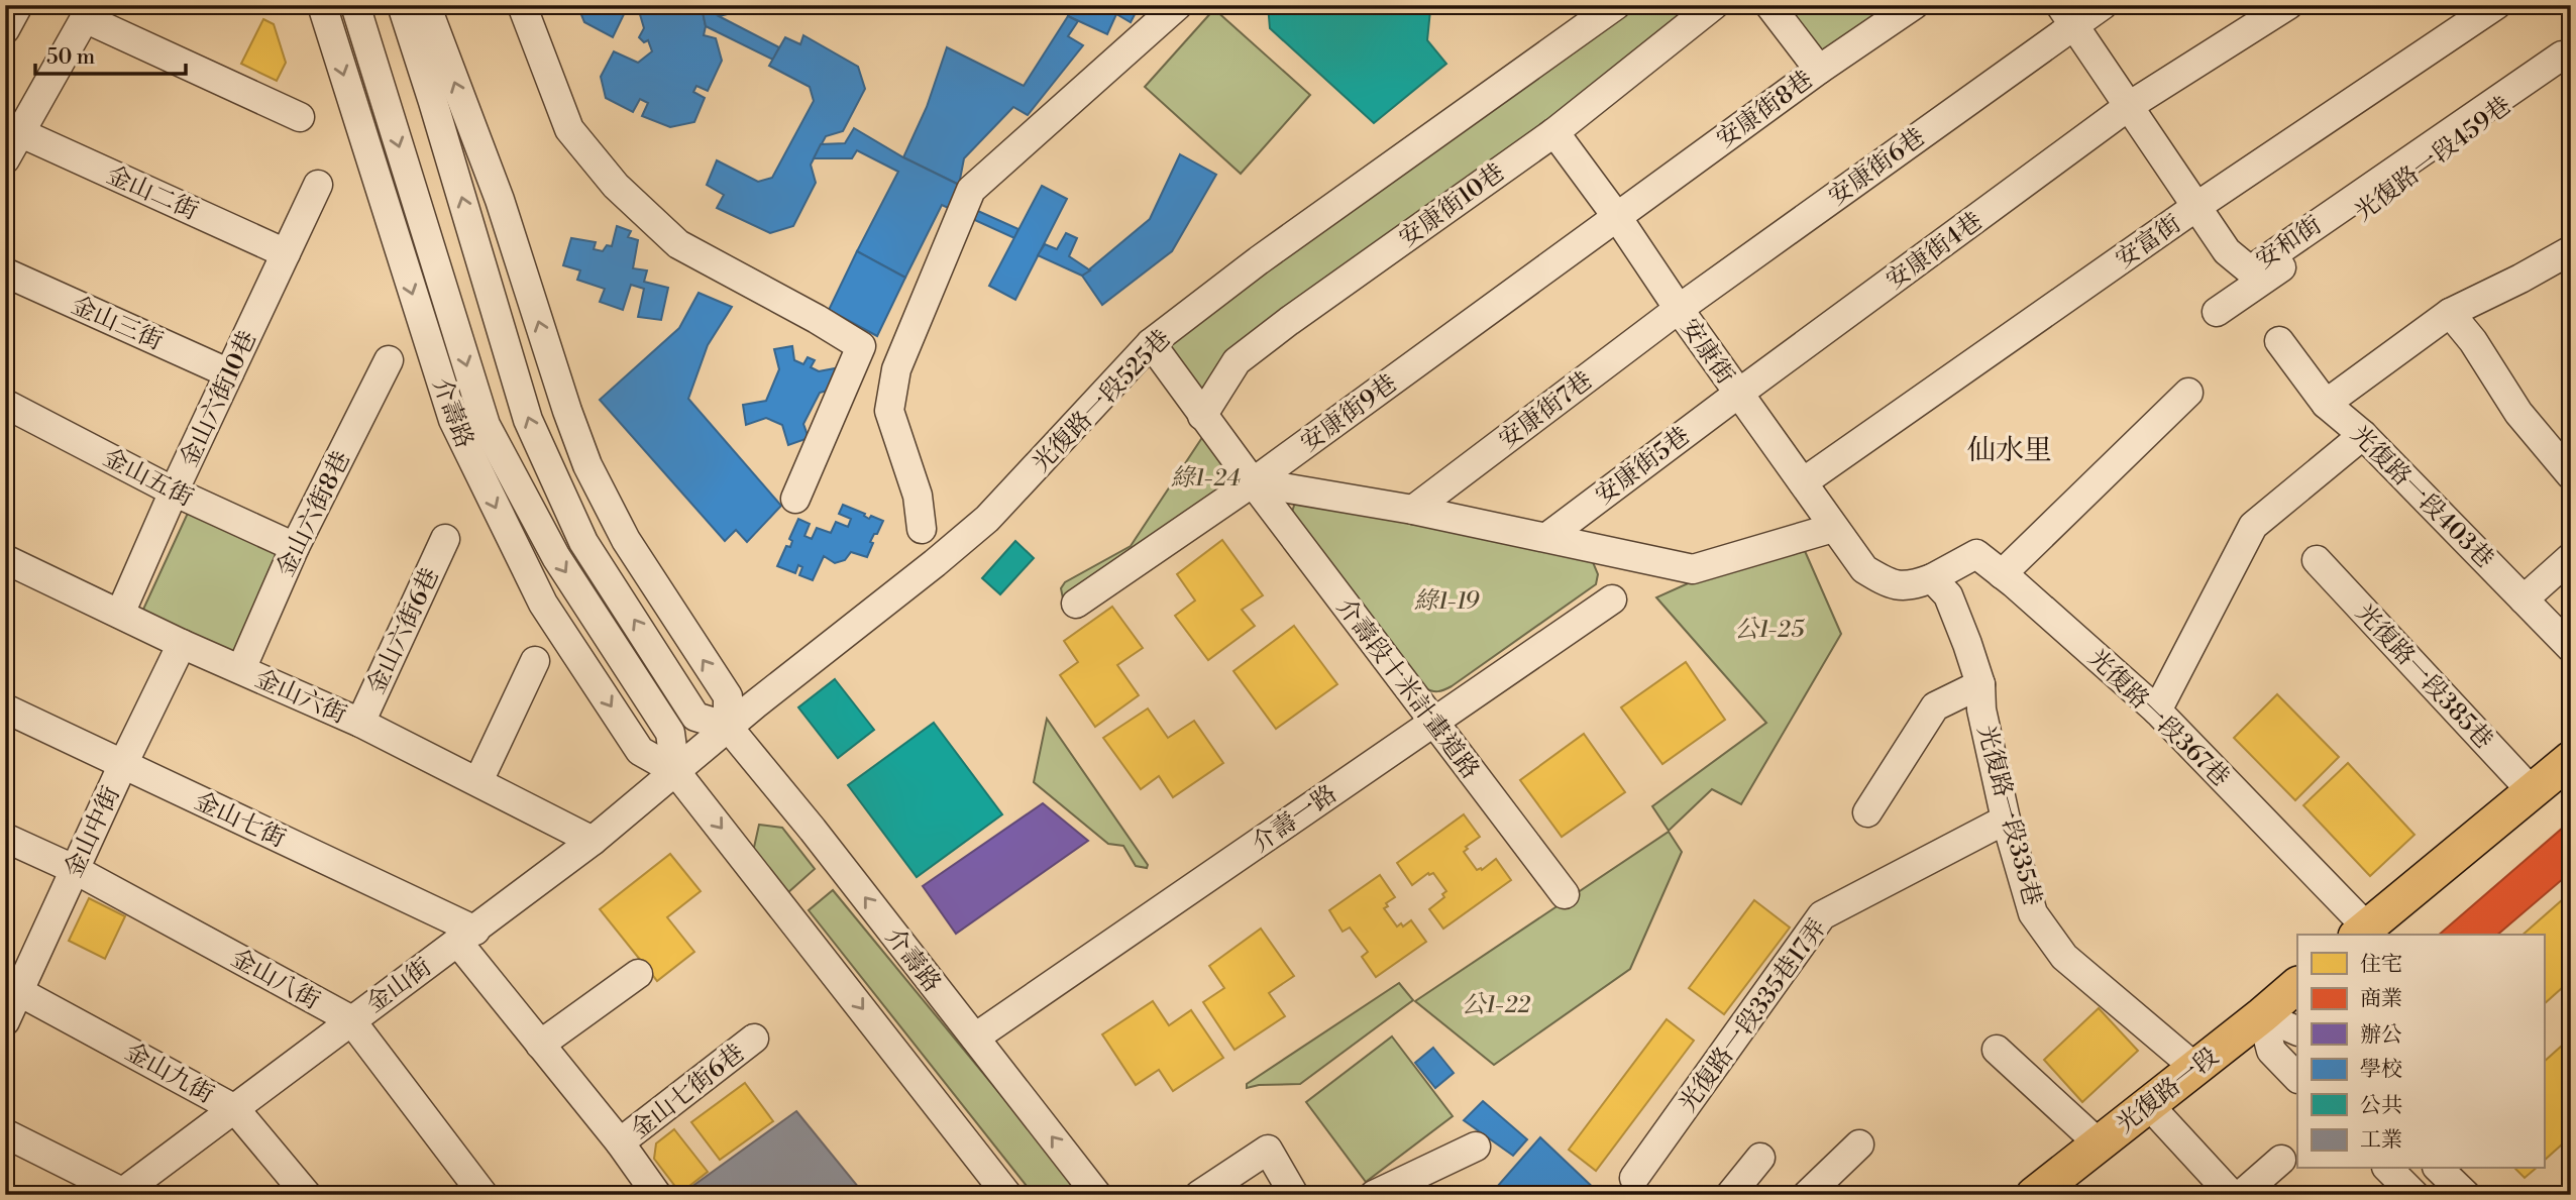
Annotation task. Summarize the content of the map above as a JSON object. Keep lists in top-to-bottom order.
{
  "streets": {
    "main road": ["光復路一段"],
    "street": [
      "安康街8巷",
      "光復路一段459巷",
      "安康街6巷",
      "金山二街",
      "安康街10巷",
      "安富街",
      "安和街",
      "安康街4巷",
      "金山三街",
      "安康街",
      "金山六街10巷",
      "光復路一段525巷",
      "安康街7巷",
      "介壽路",
      "安康街9巷",
      "安康街5巷",
      "金山五街",
      "光復路一段403巷",
      "金山六街8巷",
      "金山六街6巷",
      "光復路一段385巷",
      "介壽段十米計畫道路",
      "金山六街",
      "光復路一段367巷",
      "光復路一段335巷",
      "介壽一路",
      "金山七街",
      "金山中街",
      "金山八街",
      "金山街",
      "光復路一段335巷17弄",
      "金山九街",
      "金山七街6巷"
    ]
  },
  "crossings": [
    ["安康街8巷", "安康街"],
    ["安康街8巷", "安康街9巷"],
    ["光復路一段459巷", "安和街"],
    ["安康街6巷", "安和街"],
    ["安康街6巷", "安康街"],
    ["安康街6巷", "安康街7巷"],
    ["金山二街", "金山六街10巷"],
    ["安康街10巷", "安康街"],
    ["安康街10巷", "介壽段十米計畫道路"],
    ["安富街", "安和街"],
    ["安富街", "安康街"],
    ["安和街", "安康街4巷"],
    ["安康街4巷", "安康街"],
    ["安康街4巷", "安康街5巷"],
    ["金山三街", "金山六街10巷"],
    ["安康街", "安康街7巷"],
    ["安康街", "安康街9巷"],
    ["安康街", "安康街5巷"],
    ["安康街", "光復路一段367巷"],
    ["安康街", "光復路一段335巷"],
    ["金山六街10巷", "金山五街"],
    ["金山六街10巷", "金山六街"],
    ["光復路一段525巷", "介壽路"],
    ["光復路一段525巷", "金山街"],
    ["介壽路", "介壽一路"],
    ["介壽路", "金山街"],
    ["安康街9巷", "介壽段十米計畫道路"],
    ["金山五街", "金山六街8巷"],
    ["金山六街8巷", "金山六街"],
    ["金山六街6巷", "金山六街"],
    ["介壽段十米計畫道路", "介壽一路"],
    ["金山六街", "金山中街"],
    ["金山六街", "金山街"],
    ["光復路一段367巷", "光復路一段335巷"],
    ["光復路一段335巷", "光復路一段335巷17弄"],
    ["光復路一段335巷", "光復路一段"],
    ["金山七街", "金山中街"],
    ["金山七街", "金山街"],
    ["金山七街", "金山七街6巷"],
    ["金山中街", "金山八街"],
    ["金山中街", "金山九街"],
    ["金山八街", "金山街"],
    ["金山街", "金山九街"]
  ],
  "districts": ["仙水里"],
  "parks": [
    "綠1-24",
    "綠1-19",
    "公1-25",
    "公1-22"
  ],
  "legend": [
    "住宅",
    "商業",
    "辦公",
    "學校",
    "公共",
    "工業"
  ],
  "scale_bar": "50 m"
}
